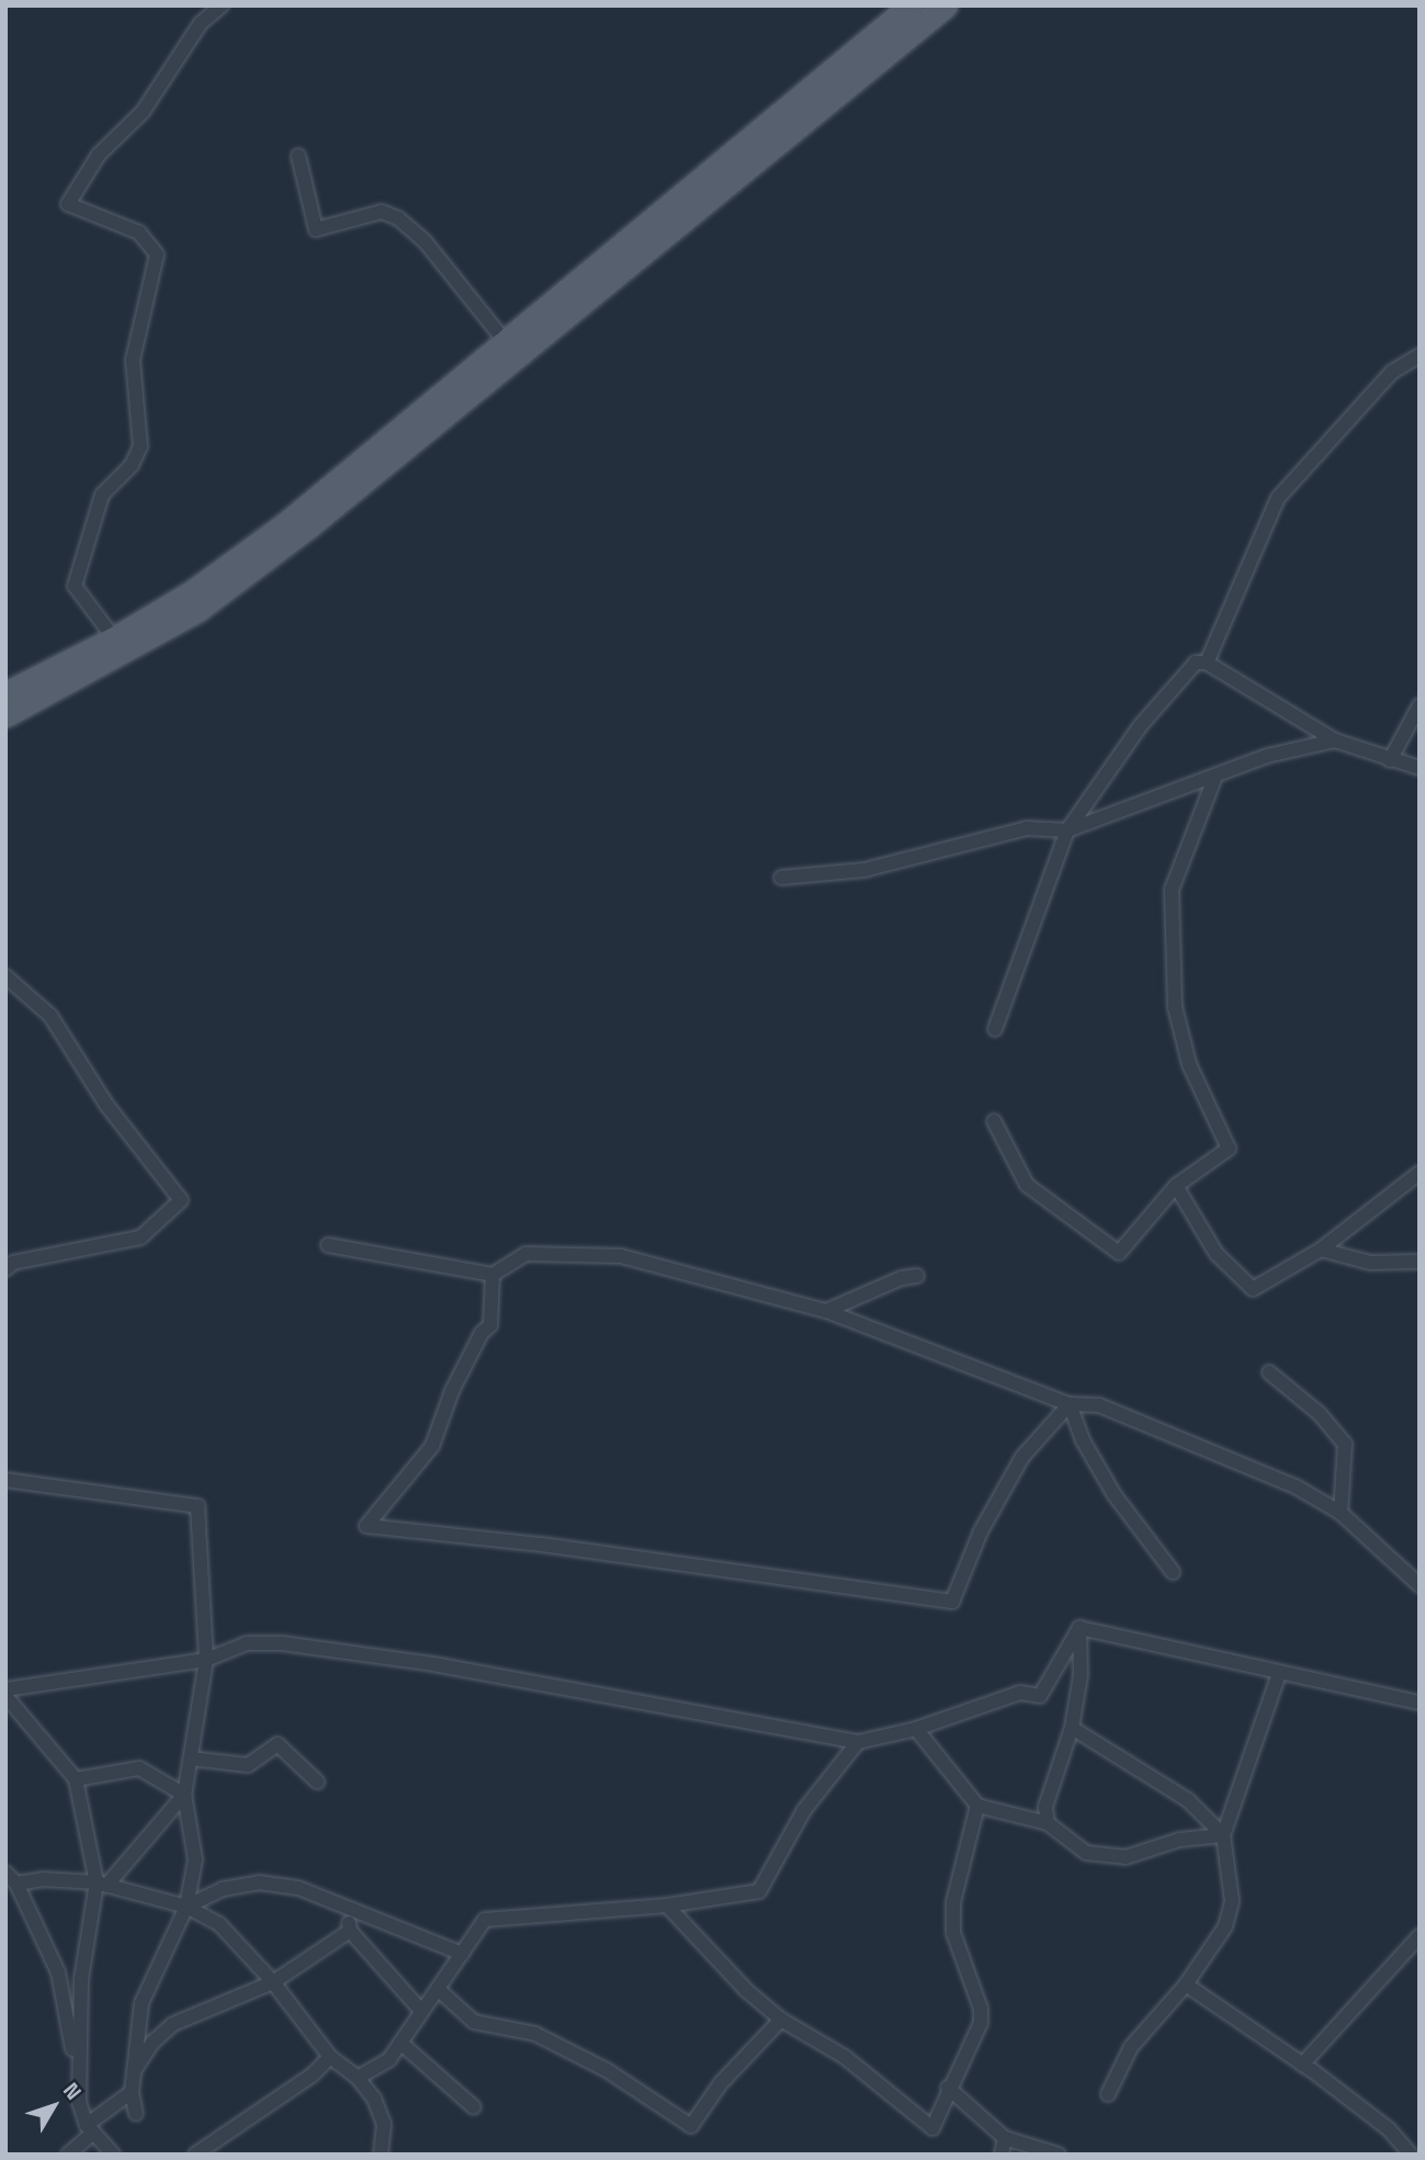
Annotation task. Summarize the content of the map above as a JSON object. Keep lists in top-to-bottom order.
{
  "north": "top right"
}
